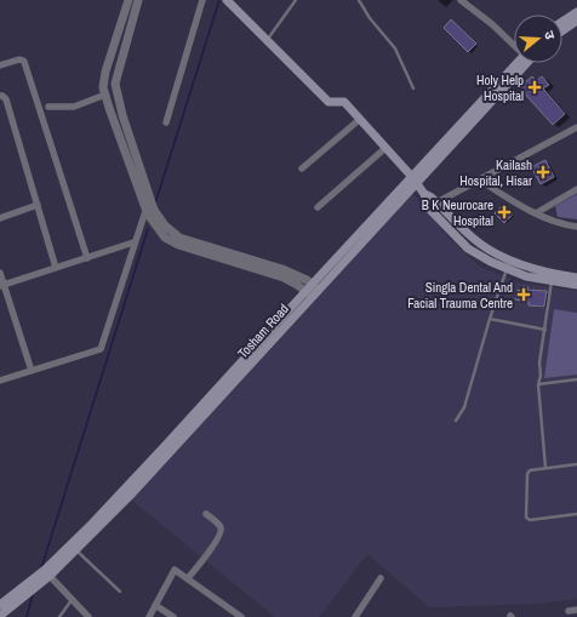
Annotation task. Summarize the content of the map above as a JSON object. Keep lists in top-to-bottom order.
{
  "streets": {
    "main road": ["Tosham Road"]
  },
  "places": {
    "health": [
      "Holy Help Hospital",
      "Kailash Hospital, Hisar",
      "B K Neurocare Hospital",
      "Singla Dental And Facial Trauma Centre"
    ]
  },
  "north": "right"
}
